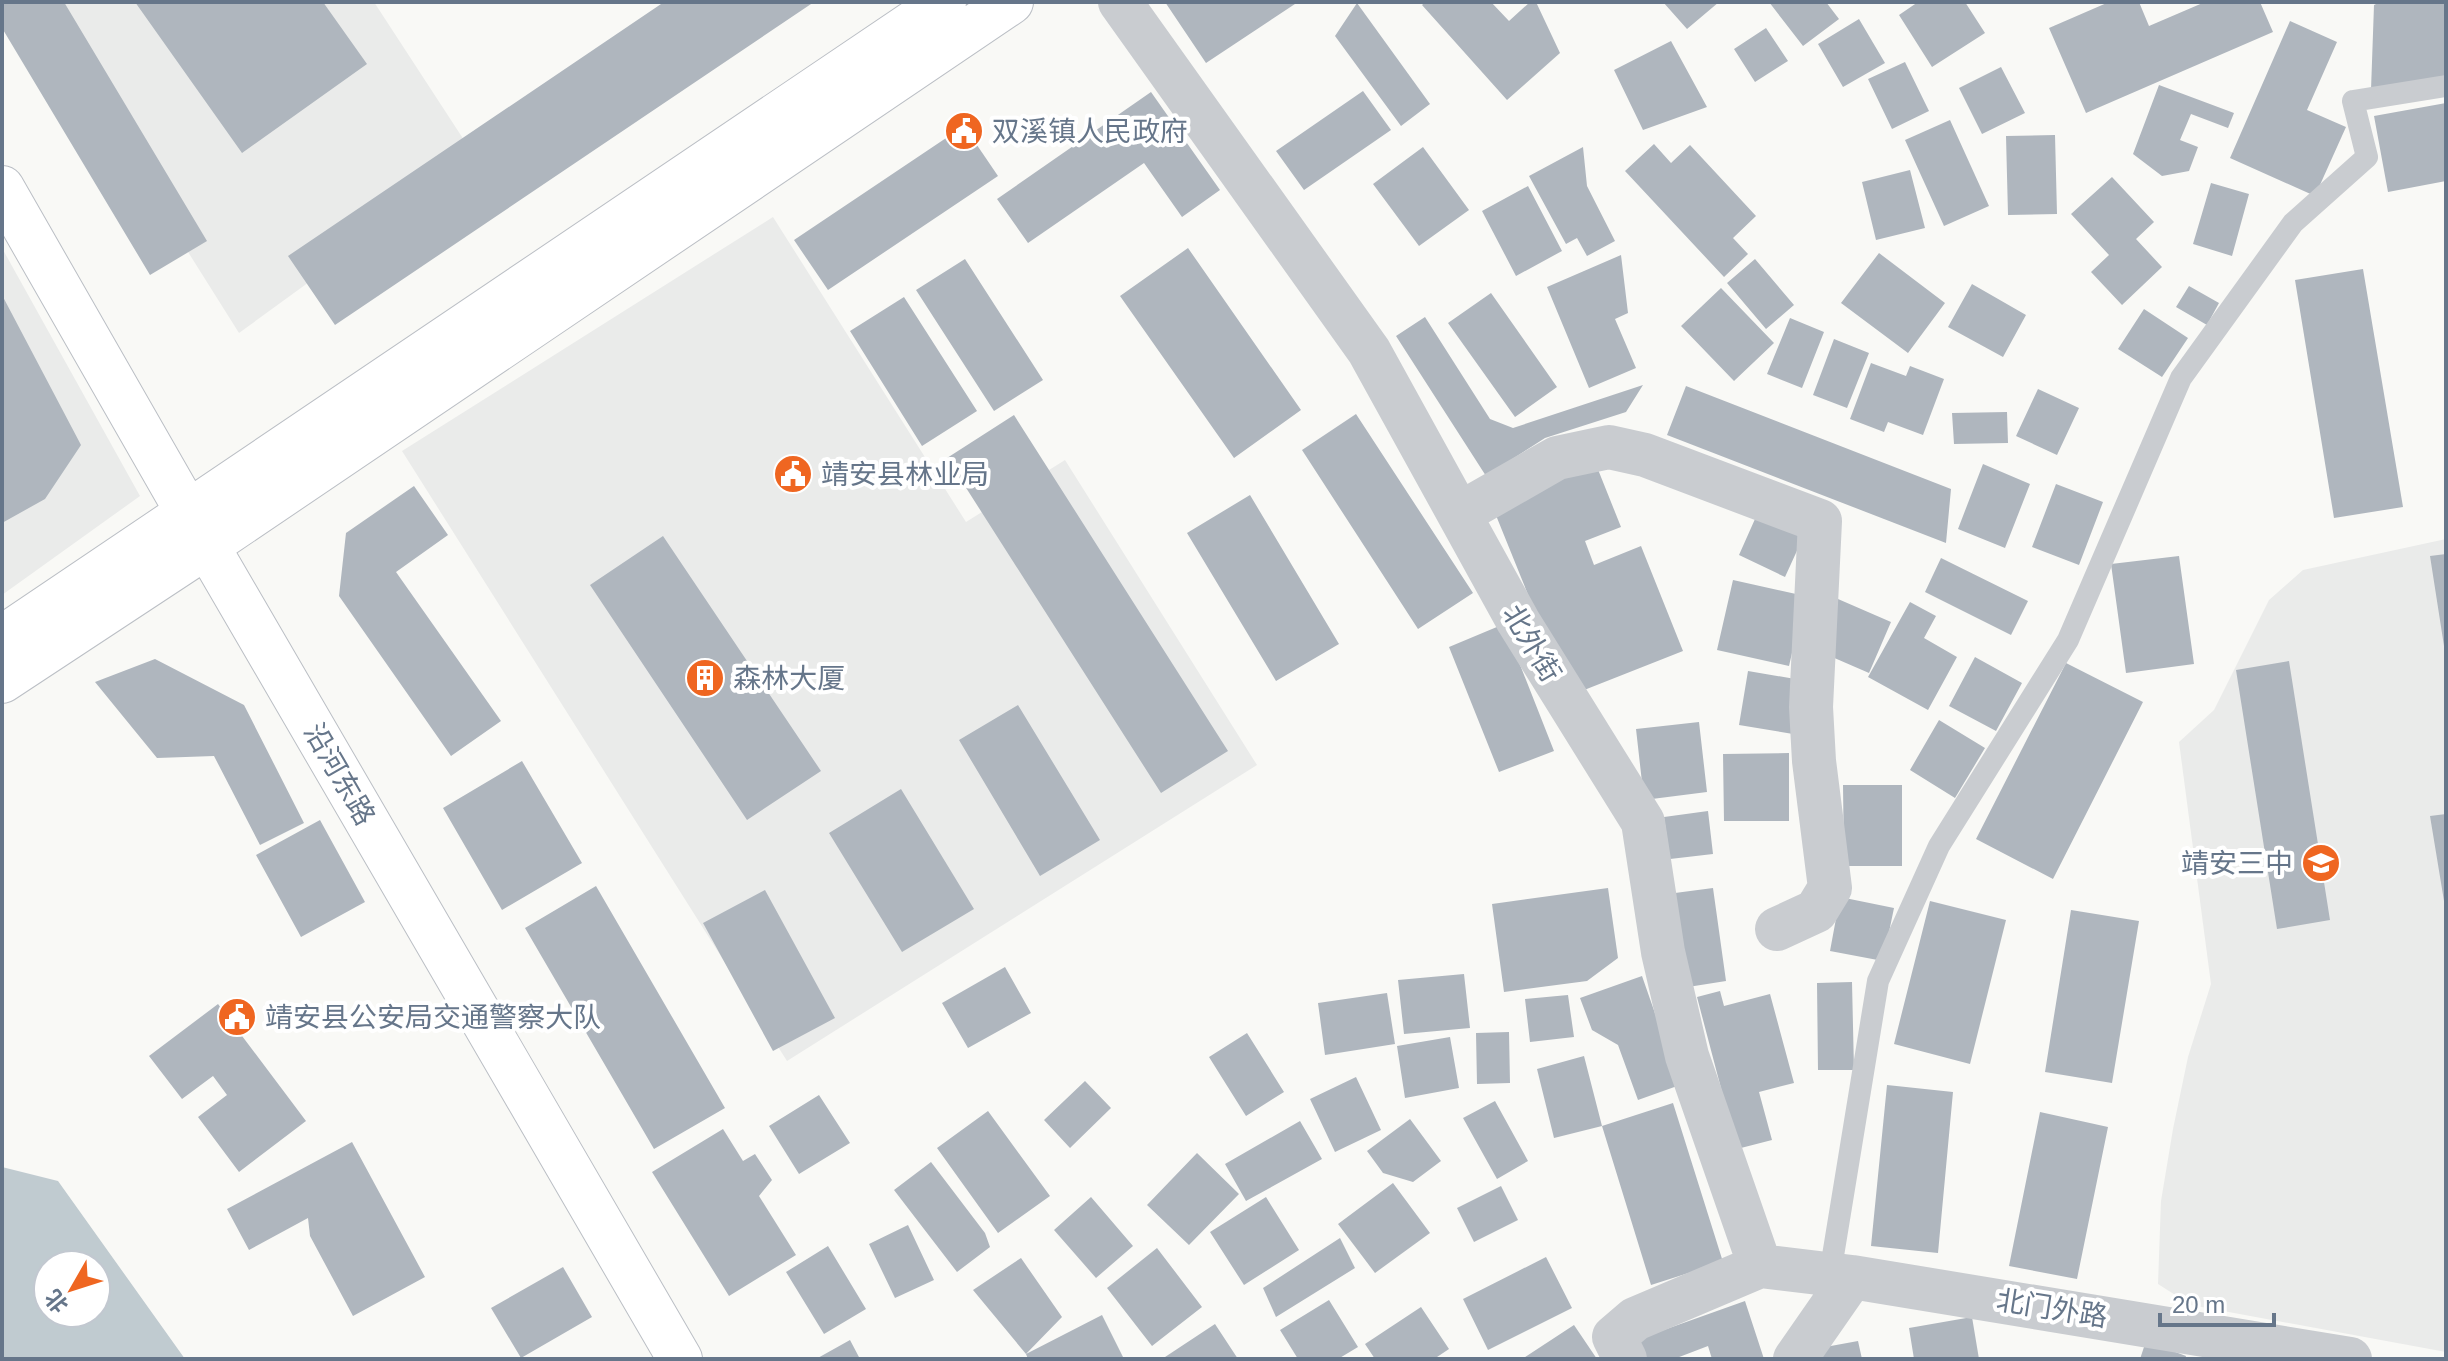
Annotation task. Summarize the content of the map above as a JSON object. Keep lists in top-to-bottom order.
{
  "streets": {
    "main road": ["沿河东路"],
    "street": ["北外街", "北门外路"]
  },
  "places": {
    "public building": ["双溪镇人民政府", "靖安县林业局", "靖安县公安局交通警察大队"],
    "building": ["森林大厦"],
    "school or university": ["靖安三中"]
  },
  "scale_bar": "20 m",
  "north": "bottom left"
}
